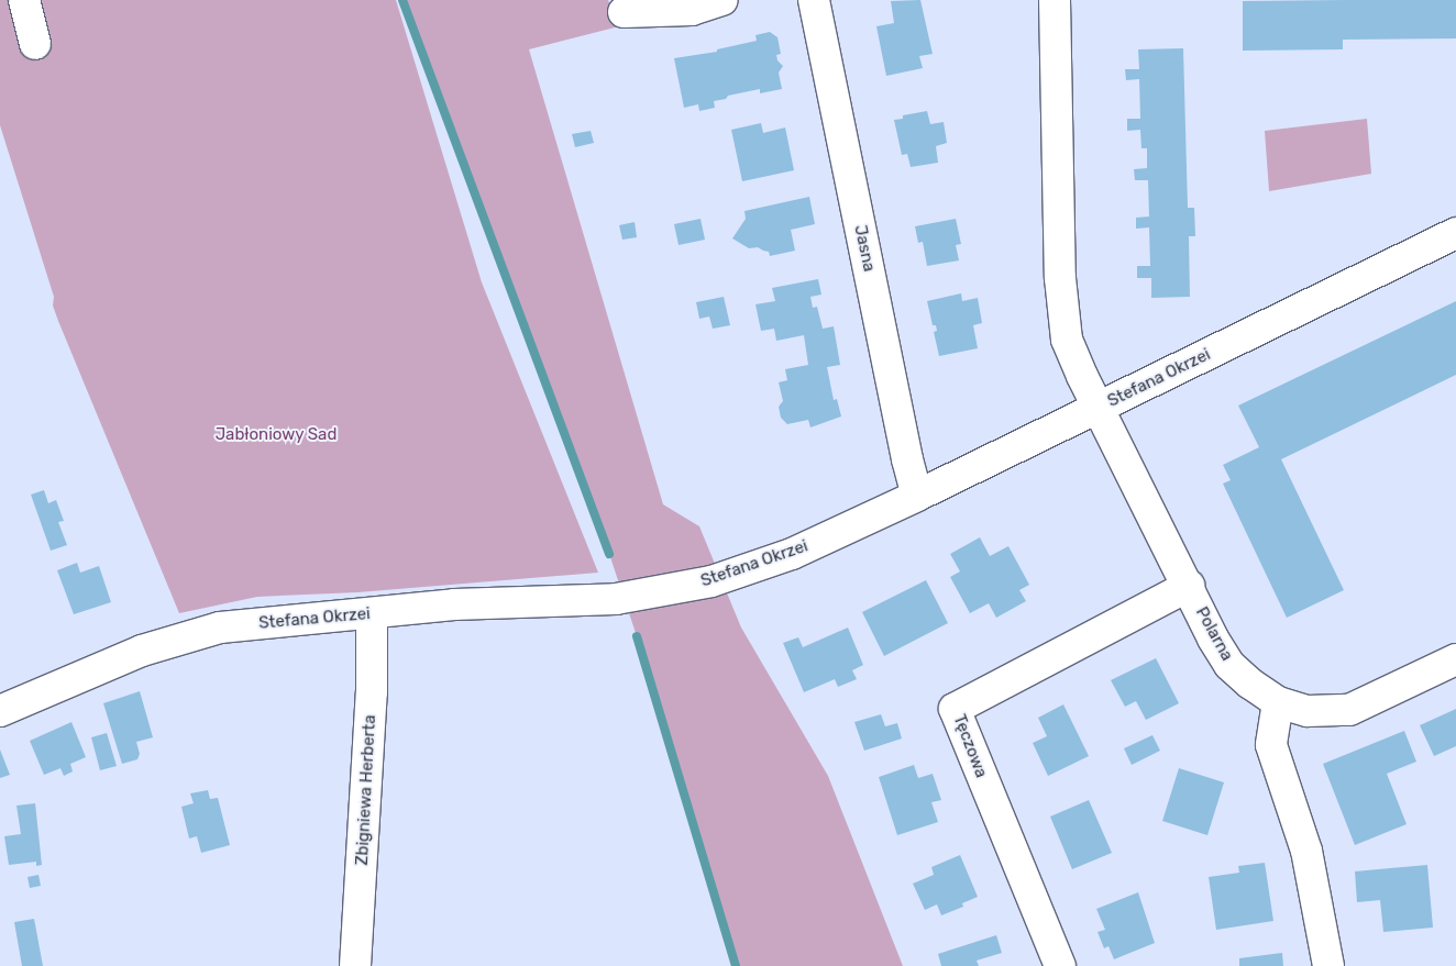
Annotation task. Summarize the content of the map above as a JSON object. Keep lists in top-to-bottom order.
{
  "streets": {
    "street": [
      "Jasna",
      "Stefana Okrzei",
      "Polarna",
      "Tęczowa",
      "Zbigniewa Herberta"
    ]
  },
  "crossings": [
    ["Jasna", "Stefana Okrzei"],
    ["Stefana Okrzei", "Polarna"],
    ["Stefana Okrzei", "Zbigniewa Herberta"],
    ["Polarna", "Tęczowa"]
  ],
  "parks": ["Jabłoniowy Sad"]
}
